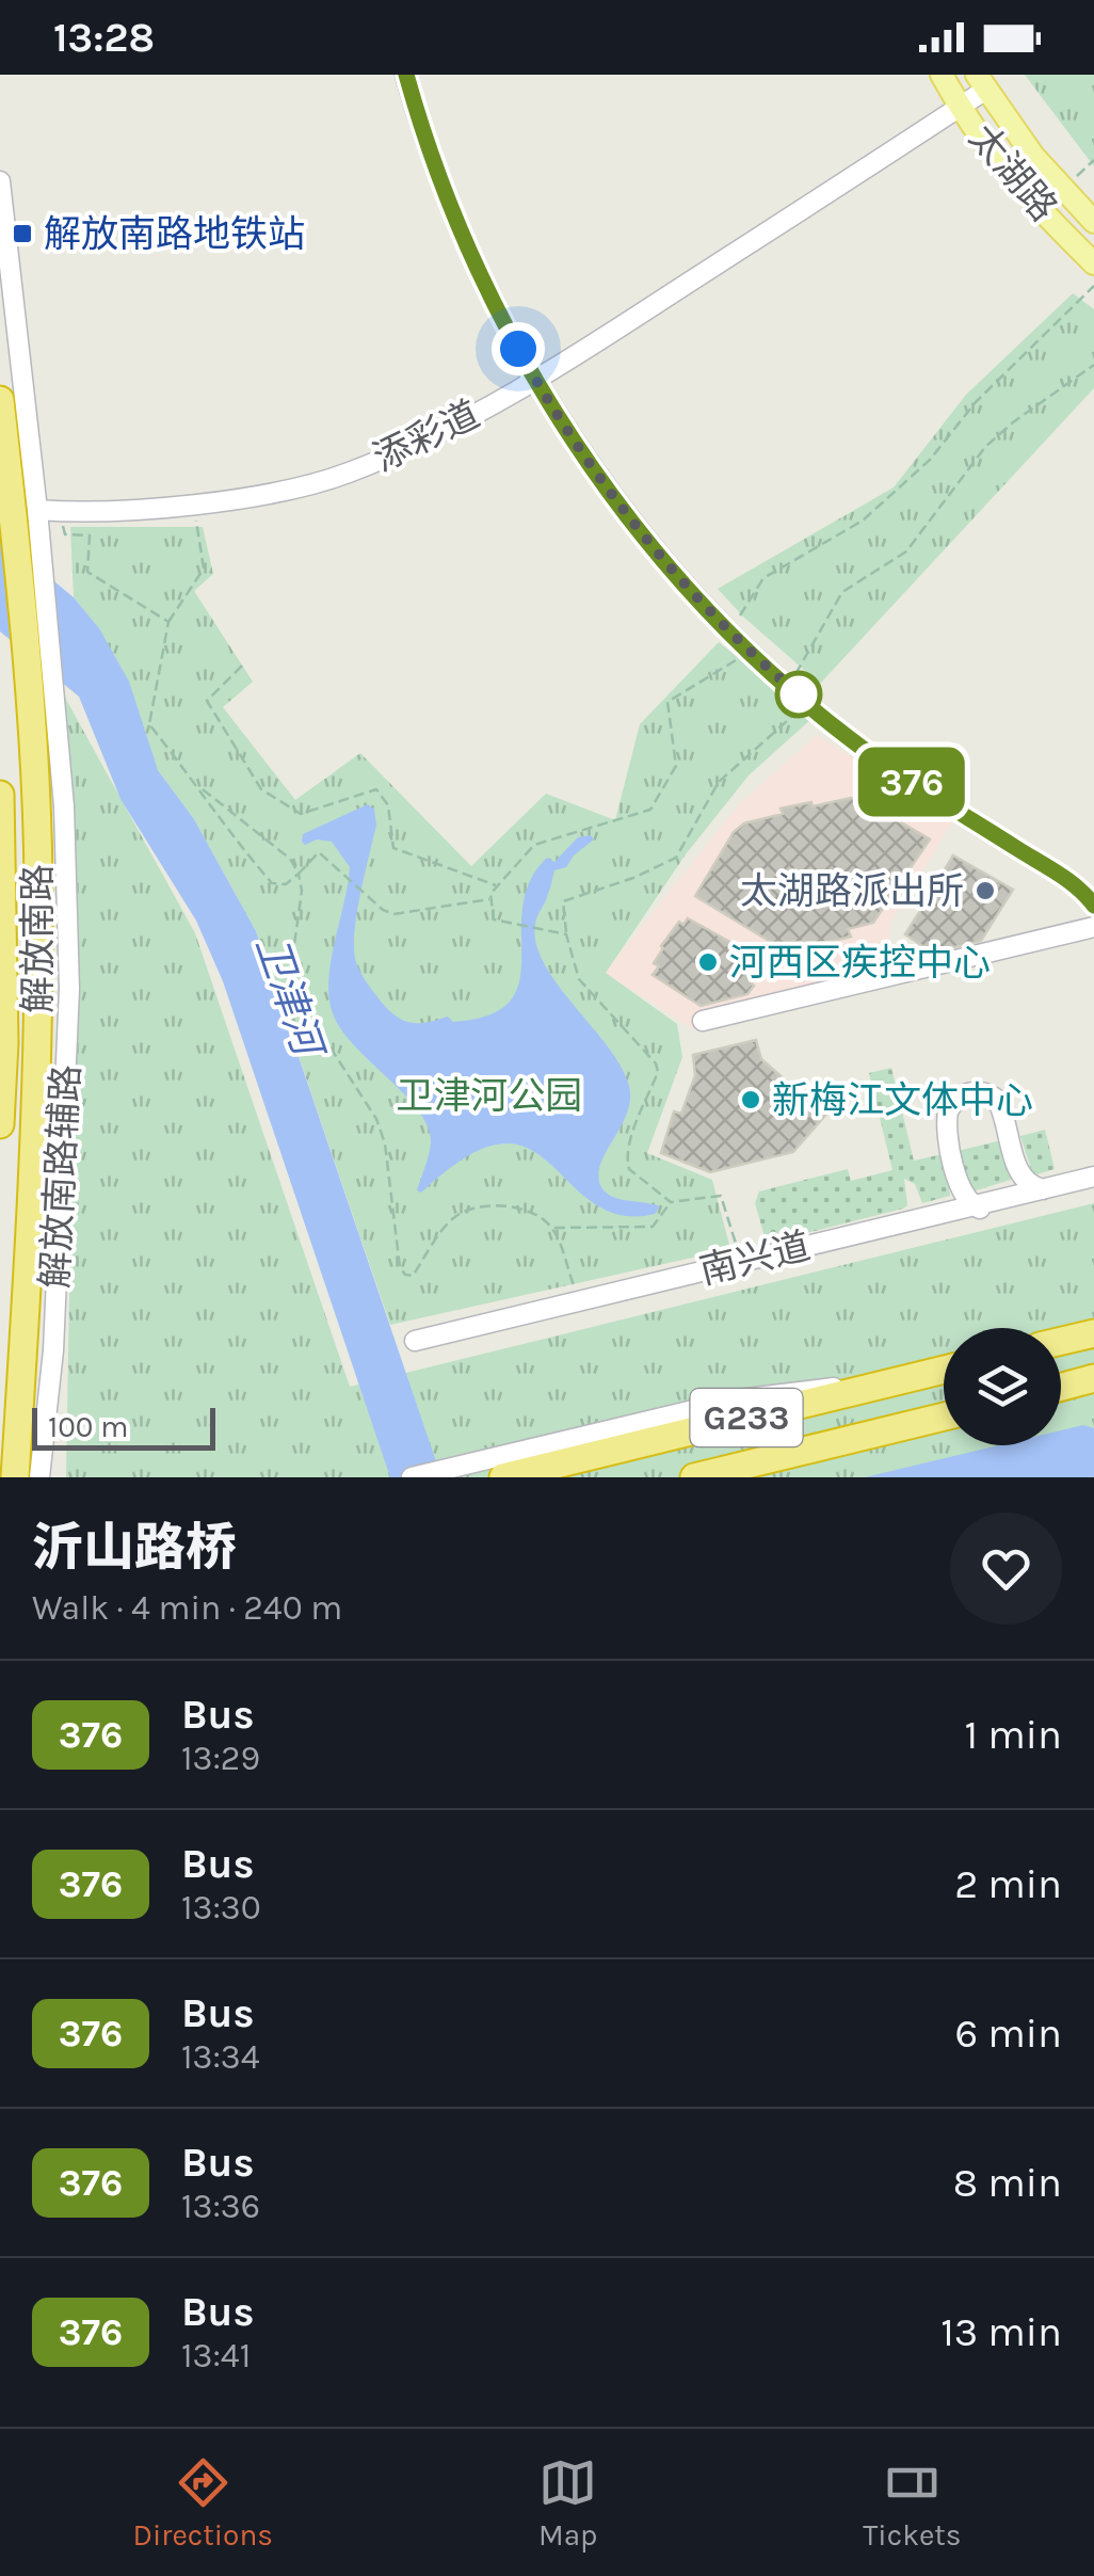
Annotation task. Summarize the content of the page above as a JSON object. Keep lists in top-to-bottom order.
{
  "streets": {
    "highway": ["解放南路", "G233"],
    "main road": ["太湖路"],
    "street": ["添彩道", "解放南路辅路", "南兴道"]
  },
  "crossings": [
    ["太湖路", "添彩道"],
    ["添彩道", "解放南路辅路"],
    ["解放南路", "解放南路辅路"]
  ],
  "water": ["卫津河"],
  "parks": ["卫津河公园"],
  "places": {
    "transit": ["解放南路地铁站"],
    "other": ["太湖路派出所", "河西区疾控中心", "新梅江文体中心"]
  },
  "lines": ["bus line 376"],
  "scale_bar": "100 m",
  "page": {
    "status": "13:28",
    "on_map": "376",
    "scale": "100 m",
    "heading": ["沂山路桥", "Walk · 4 min · 240 m"],
    "list": [
      {
        "mark": "376",
        "name": "Bus",
        "note": "13:29",
        "value": "1 min"
      },
      {
        "mark": "376",
        "name": "Bus",
        "note": "13:30",
        "value": "2 min"
      },
      {
        "mark": "376",
        "name": "Bus",
        "note": "13:34",
        "value": "6 min"
      },
      {
        "mark": "376",
        "name": "Bus",
        "note": "13:36",
        "value": "8 min"
      },
      {
        "mark": "376",
        "name": "Bus",
        "note": "13:41",
        "value": "13 min"
      }
    ],
    "tabs": ["Directions", "Map", "Tickets"]
  }
}
